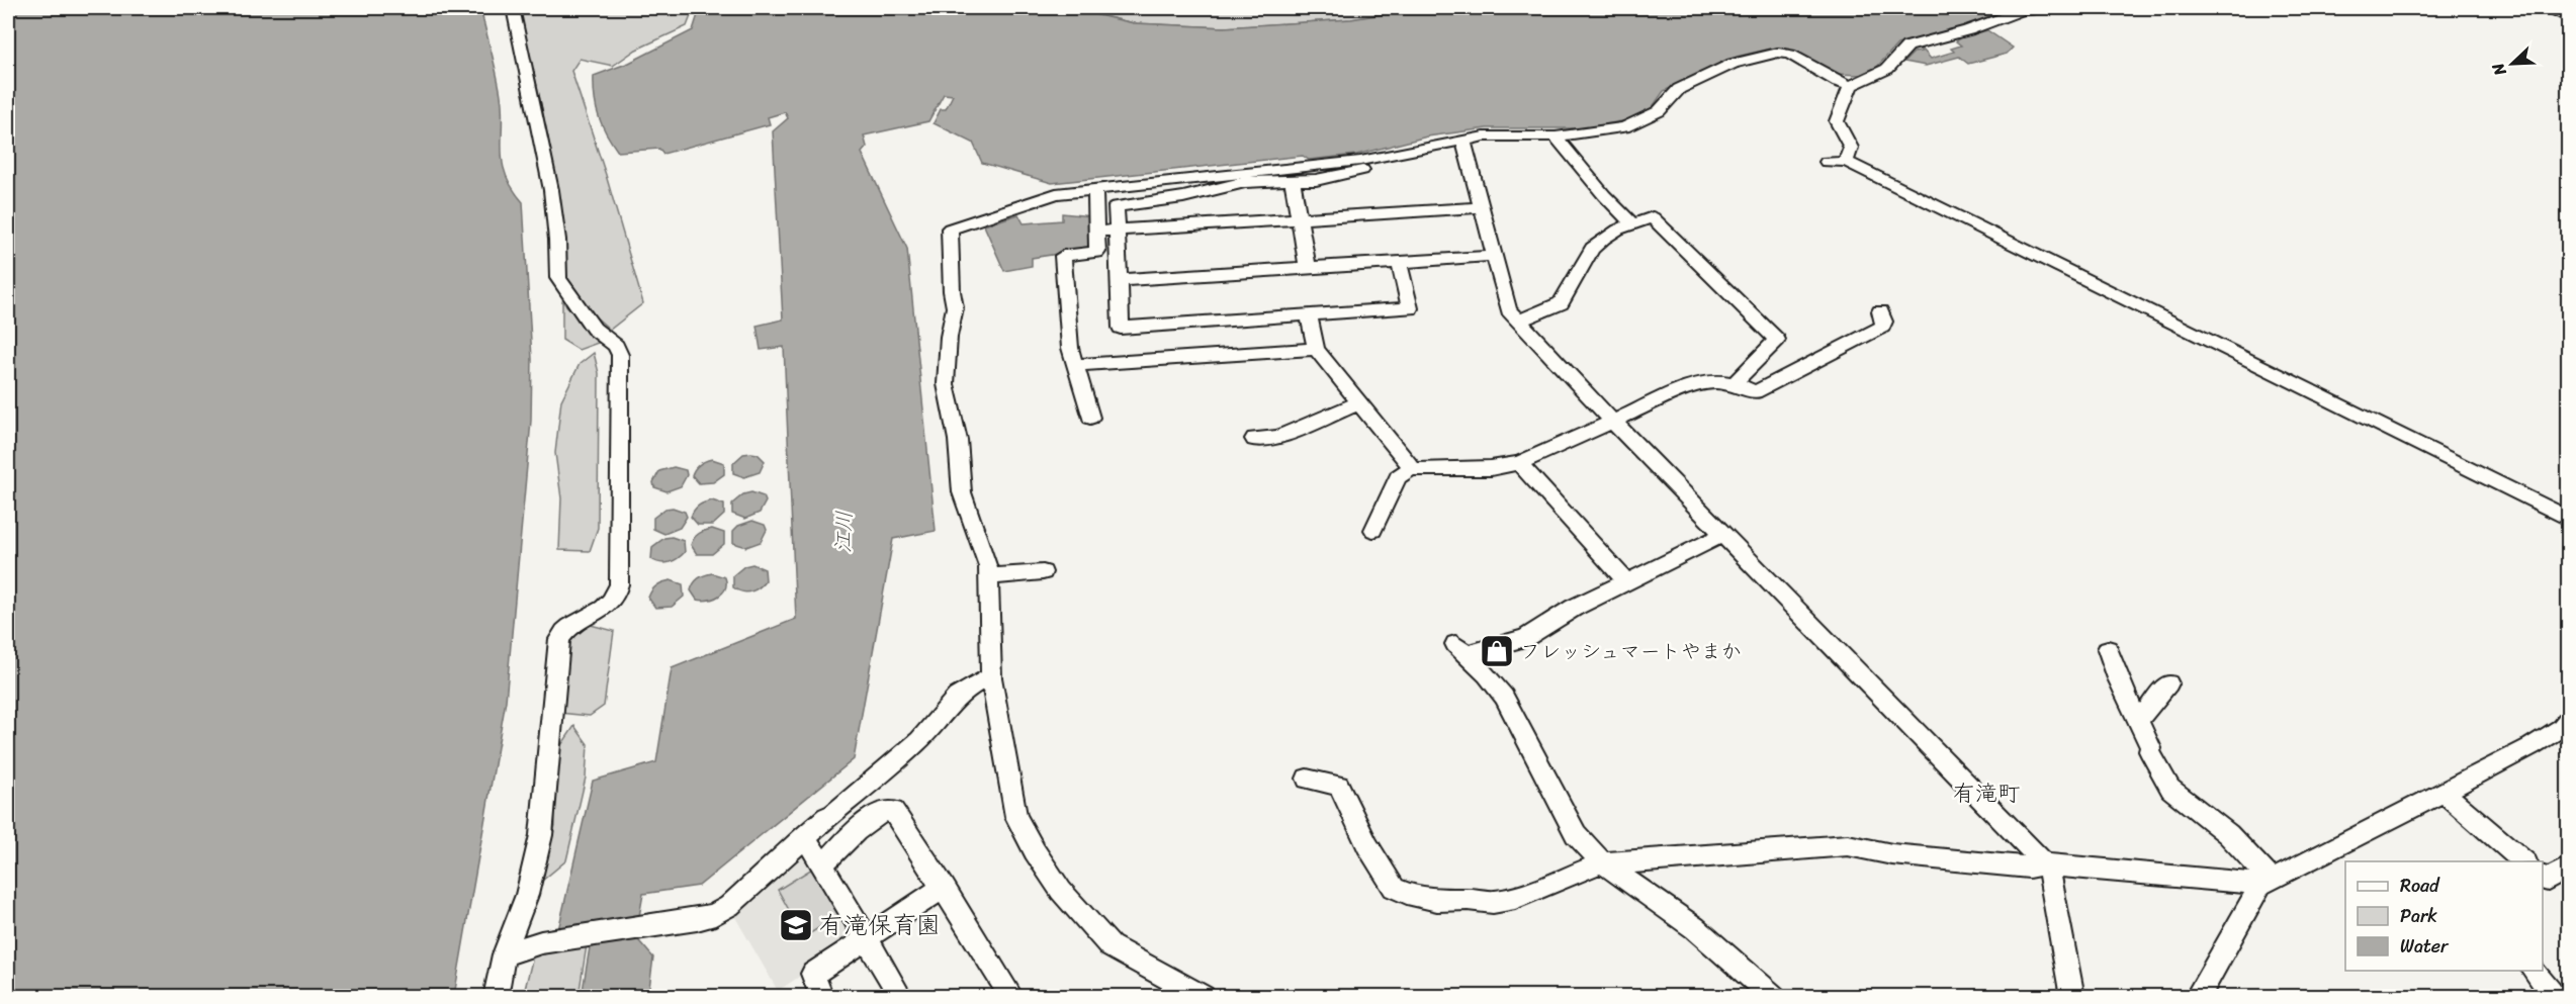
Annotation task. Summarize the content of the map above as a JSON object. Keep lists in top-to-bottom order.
{
  "districts": ["有滝町"],
  "water": ["江川"],
  "places": {
    "shop": ["フレッシュマートやまか"],
    "school or university": ["有滝保育園"]
  },
  "legend": ["Road", "Park", "Water"],
  "north": "bottom left"
}
